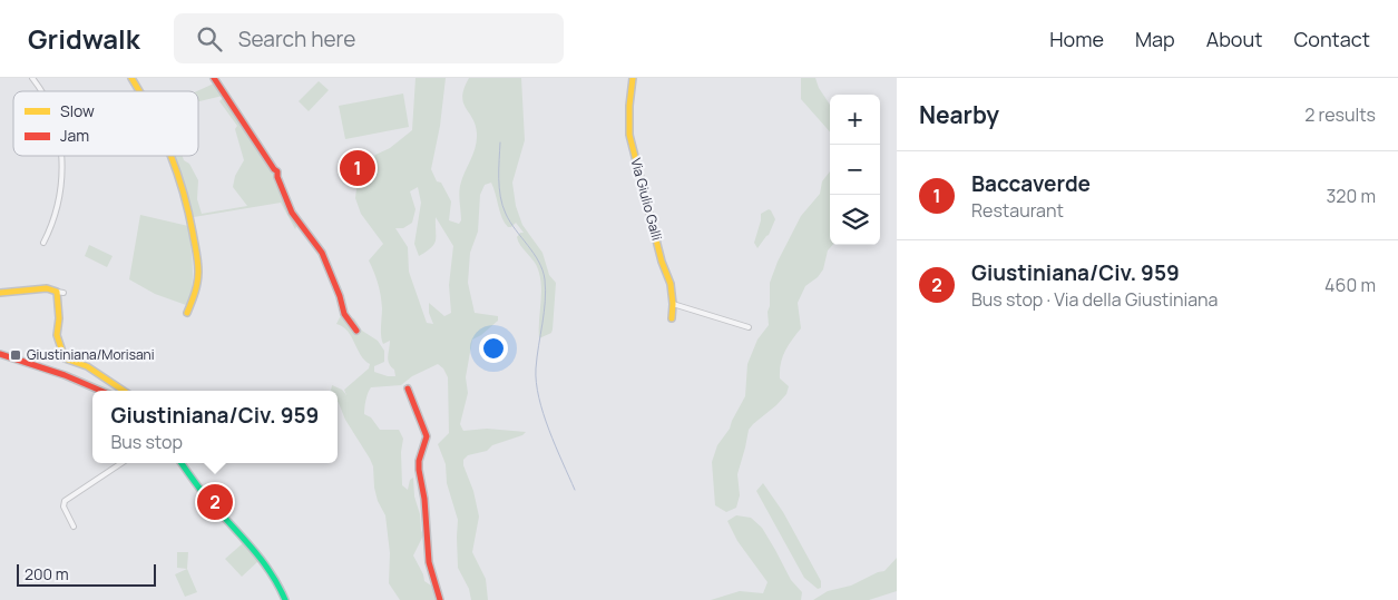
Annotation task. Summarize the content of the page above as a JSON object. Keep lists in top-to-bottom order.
{
  "streets": {
    "street": ["Via Giulio Galli"]
  },
  "places": {
    "transit": ["Giustiniana/Morisani"]
  },
  "legend": ["Slow", "Jam"],
  "scale_bar": "200 m",
  "page": {
    "header": "Gridwalk",
    "search": "Search here",
    "nav": [
      "Home",
      "Map",
      "About",
      "Contact"
    ],
    "heading": ["Nearby", "2 results"],
    "map_buttons": ["+", "−"],
    "pins": ["1", "2"],
    "list": [
      {
        "mark": "1",
        "name": "Baccaverde",
        "note": "Restaurant",
        "value": "320 m"
      },
      {
        "mark": "2",
        "name": "Giustiniana/Civ. 959",
        "note": "Bus stop · Via della Giustiniana",
        "value": "460 m"
      }
    ],
    "popup": ["Giustiniana/Civ. 959", "Bus stop"],
    "scale": "200 m"
  }
}
